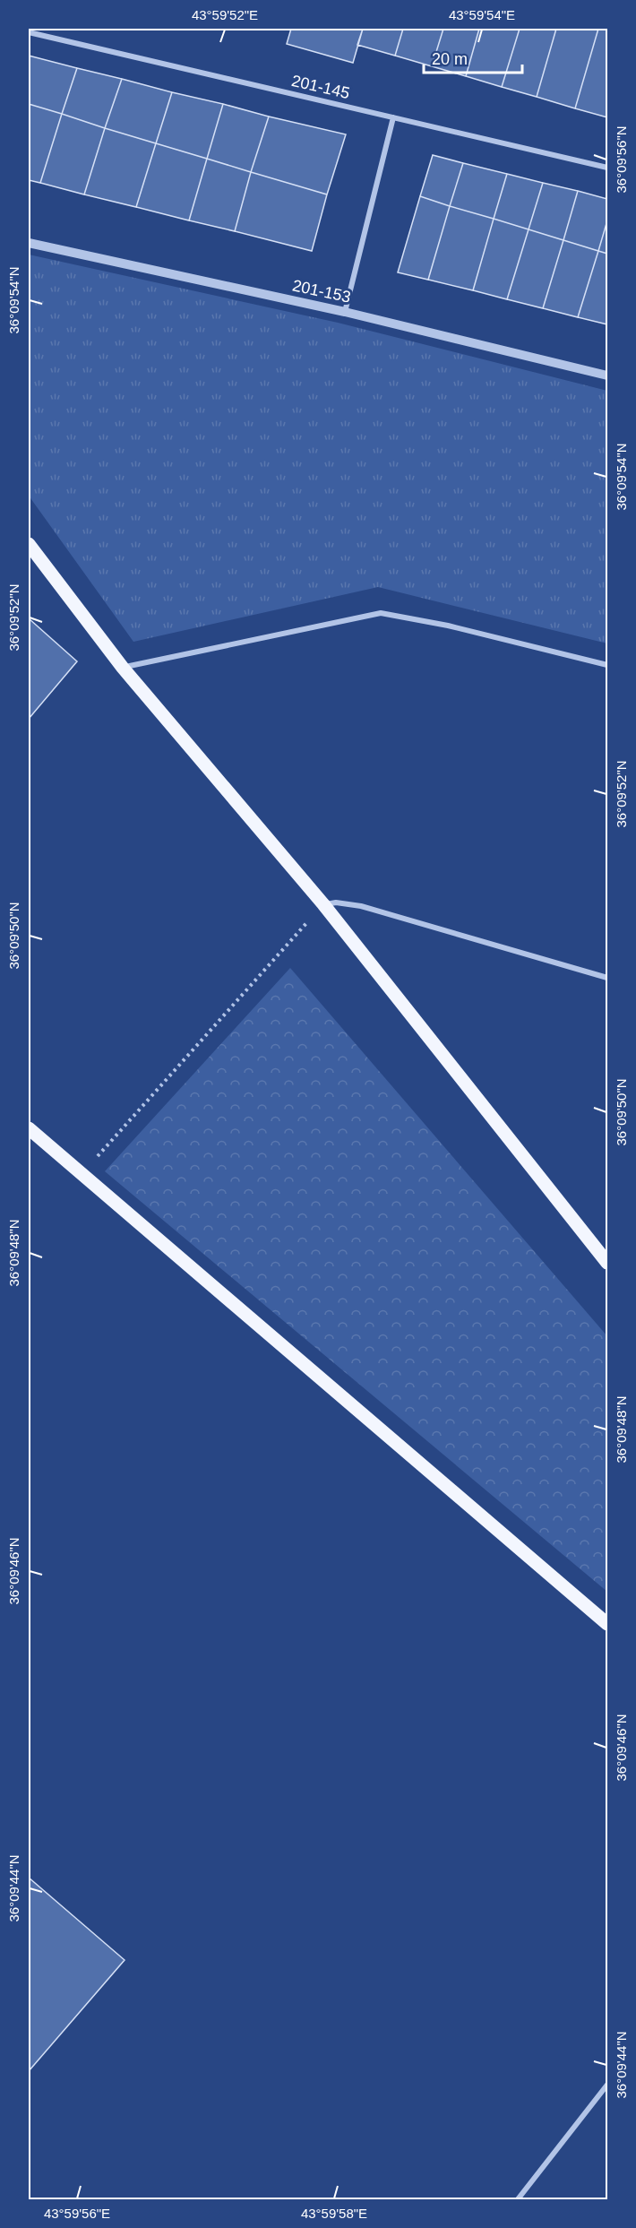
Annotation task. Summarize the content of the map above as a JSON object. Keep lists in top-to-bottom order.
{
  "streets": {
    "street": ["201-145", "201-153"]
  },
  "scale_bar": "20 m",
  "coordinates": [
    "43°59'52\"E",
    "43°59'54\"E",
    "36°09'56\"N",
    "36°09'54\"N",
    "36°09'52\"N",
    "36°09'50\"N",
    "36°09'48\"N",
    "36°09'46\"N",
    "36°09'44\"N",
    "43°59'56\"E",
    "43°59'58\"E"
  ]
}
